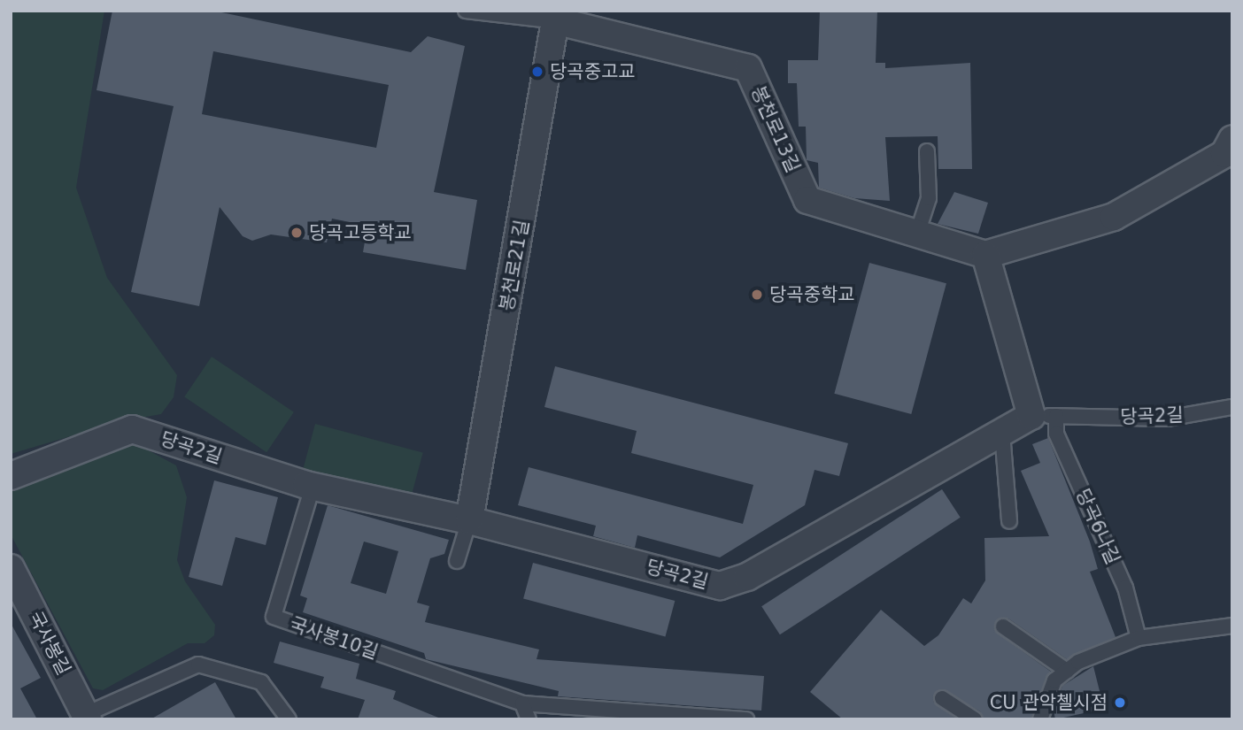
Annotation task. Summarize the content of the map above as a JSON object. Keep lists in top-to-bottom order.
{
  "streets": {
    "street": [
      "봉천로13길",
      "봉천로21길",
      "당곡2길",
      "국사봉길"
    ],
    "lane": ["당곡6나길", "국사봉10길"]
  },
  "crossings": [
    ["봉천로13길", "봉천로21길"],
    ["봉천로21길", "당곡2길"],
    ["당곡2길", "당곡6나길"],
    ["당곡2길", "국사봉10길"]
  ],
  "places": [
    "당곡중고교",
    "당곡고등학교",
    "당곡중학교",
    "CU 관악첼시점"
  ]
}
